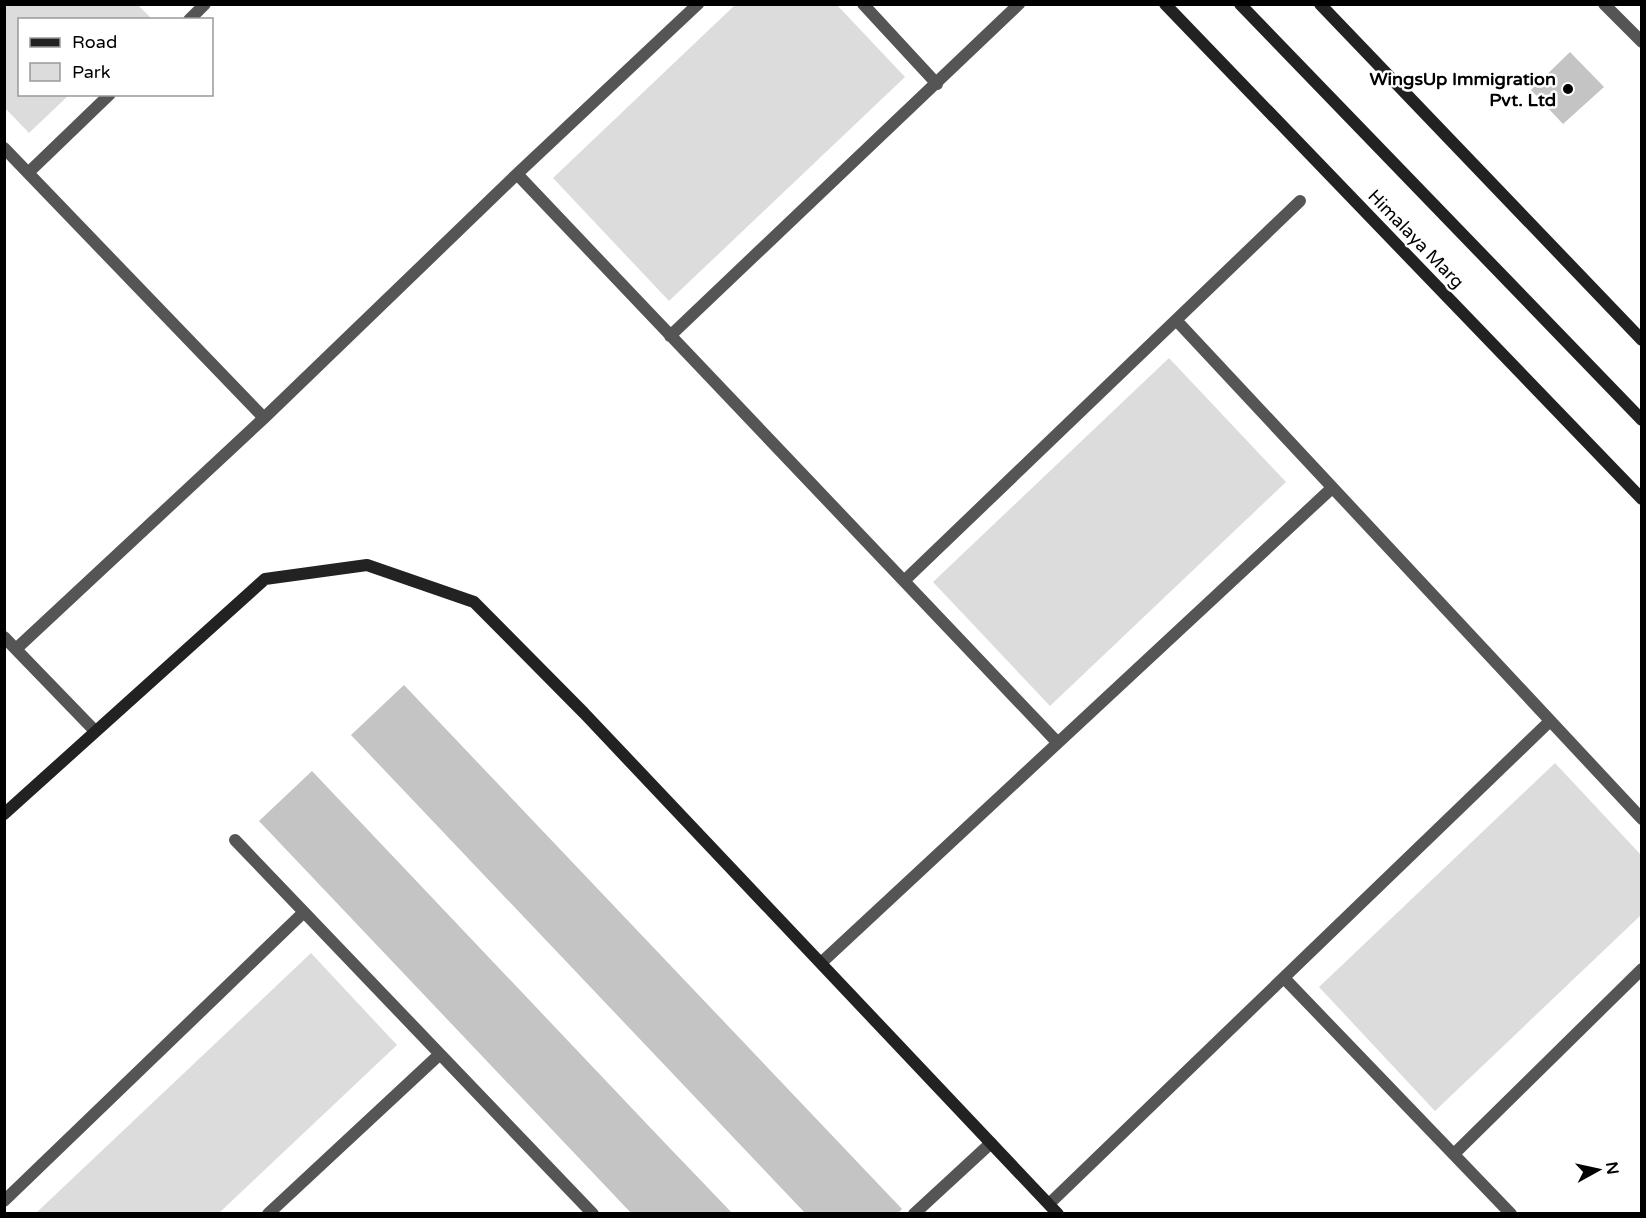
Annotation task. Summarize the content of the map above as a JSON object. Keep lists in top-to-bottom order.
{
  "streets": {
    "street": ["Himalaya Marg"]
  },
  "places": ["WingsUp Immigration Pvt. Ltd"],
  "legend": ["Road", "Park"],
  "north": "right"
}
